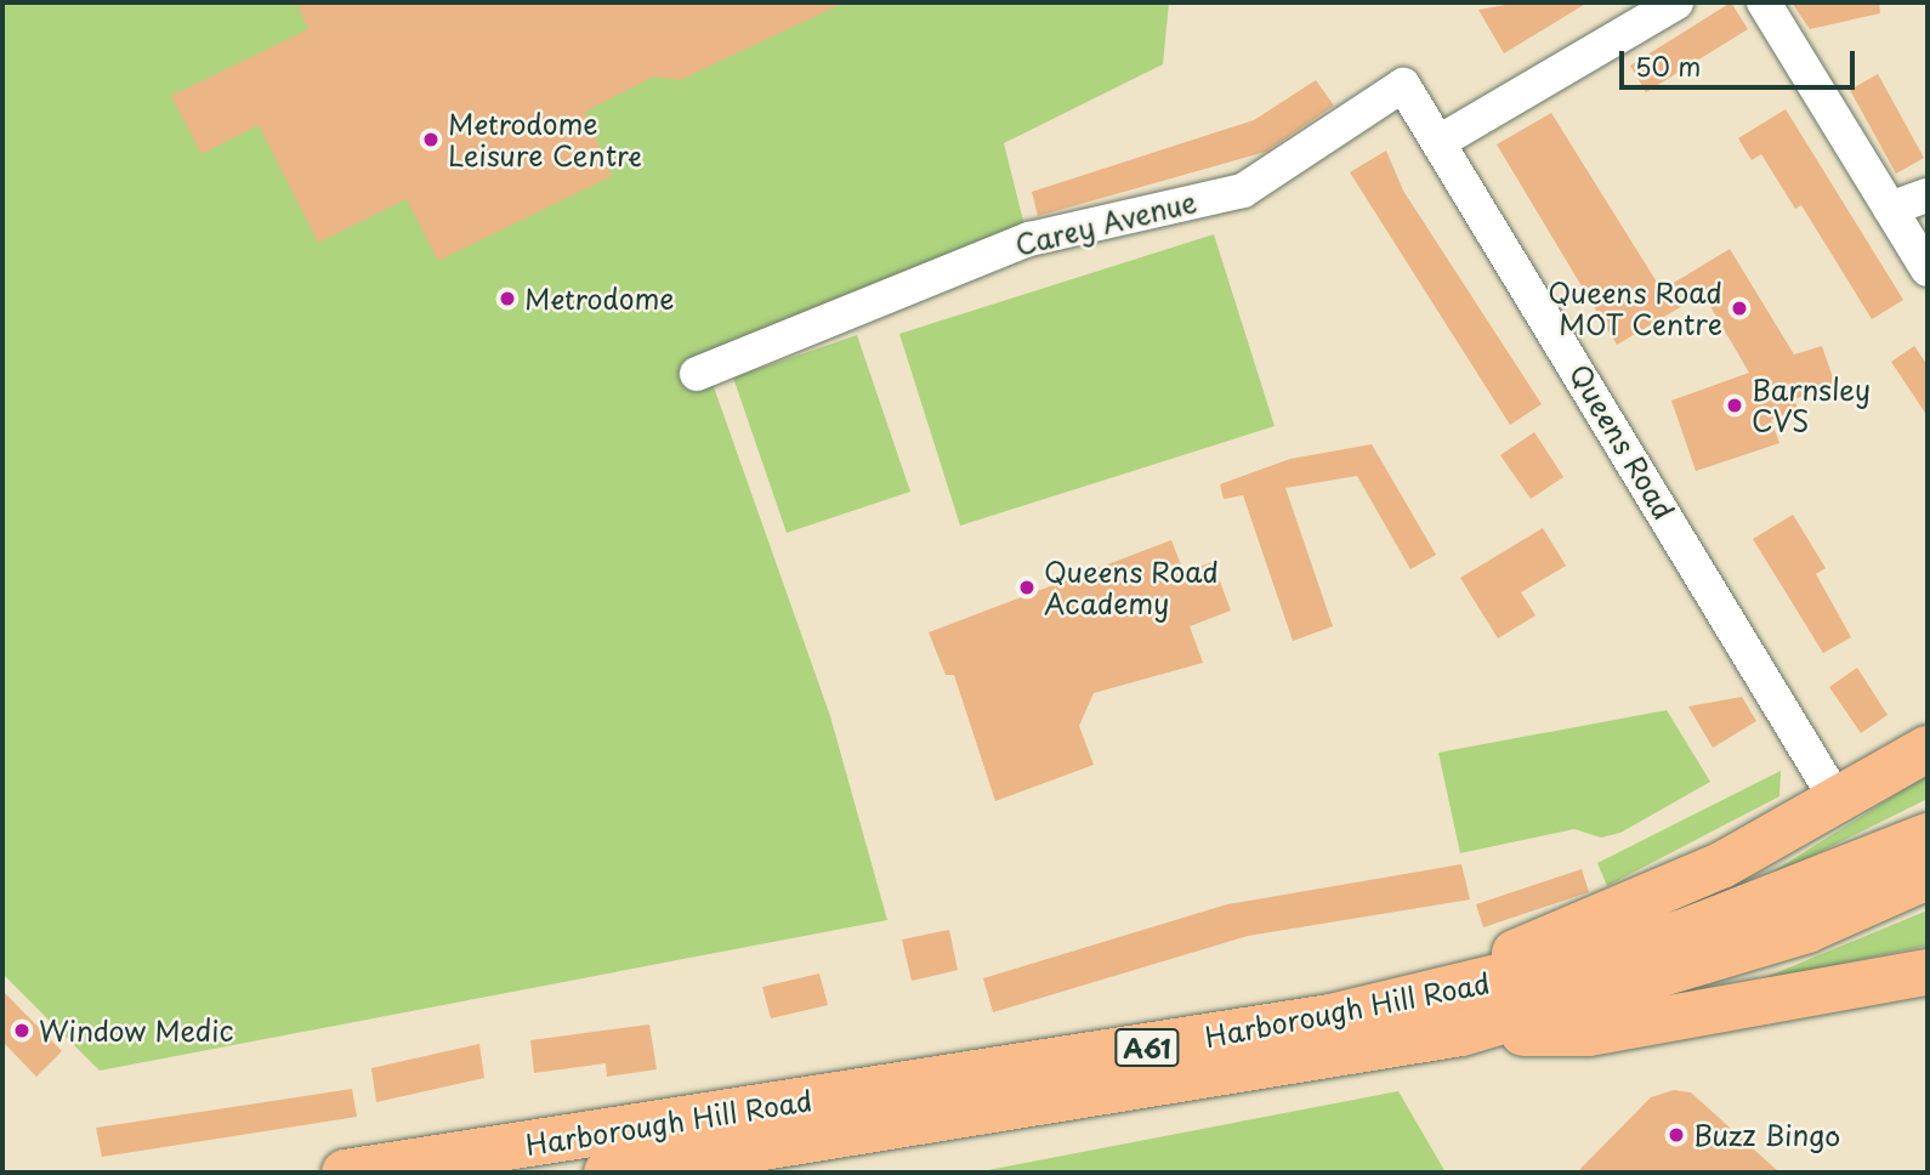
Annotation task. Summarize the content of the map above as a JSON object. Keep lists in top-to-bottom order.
{
  "streets": {
    "highway": ["Harborough Hill Road", "A61"],
    "street": ["Carey Avenue", "Queens Road"]
  },
  "crossings": [
    ["Carey Avenue", "Queens Road"],
    ["Queens Road", "A61"],
    ["Harborough Hill Road", "A61"]
  ],
  "places": [
    "Metrodome Leisure Centre",
    "Metrodome",
    "Queens Road MOT Centre",
    "Barnsley CVS",
    "Queens Road Academy",
    "Window Medic",
    "Buzz Bingo"
  ],
  "scale_bar": "50 m"
}
